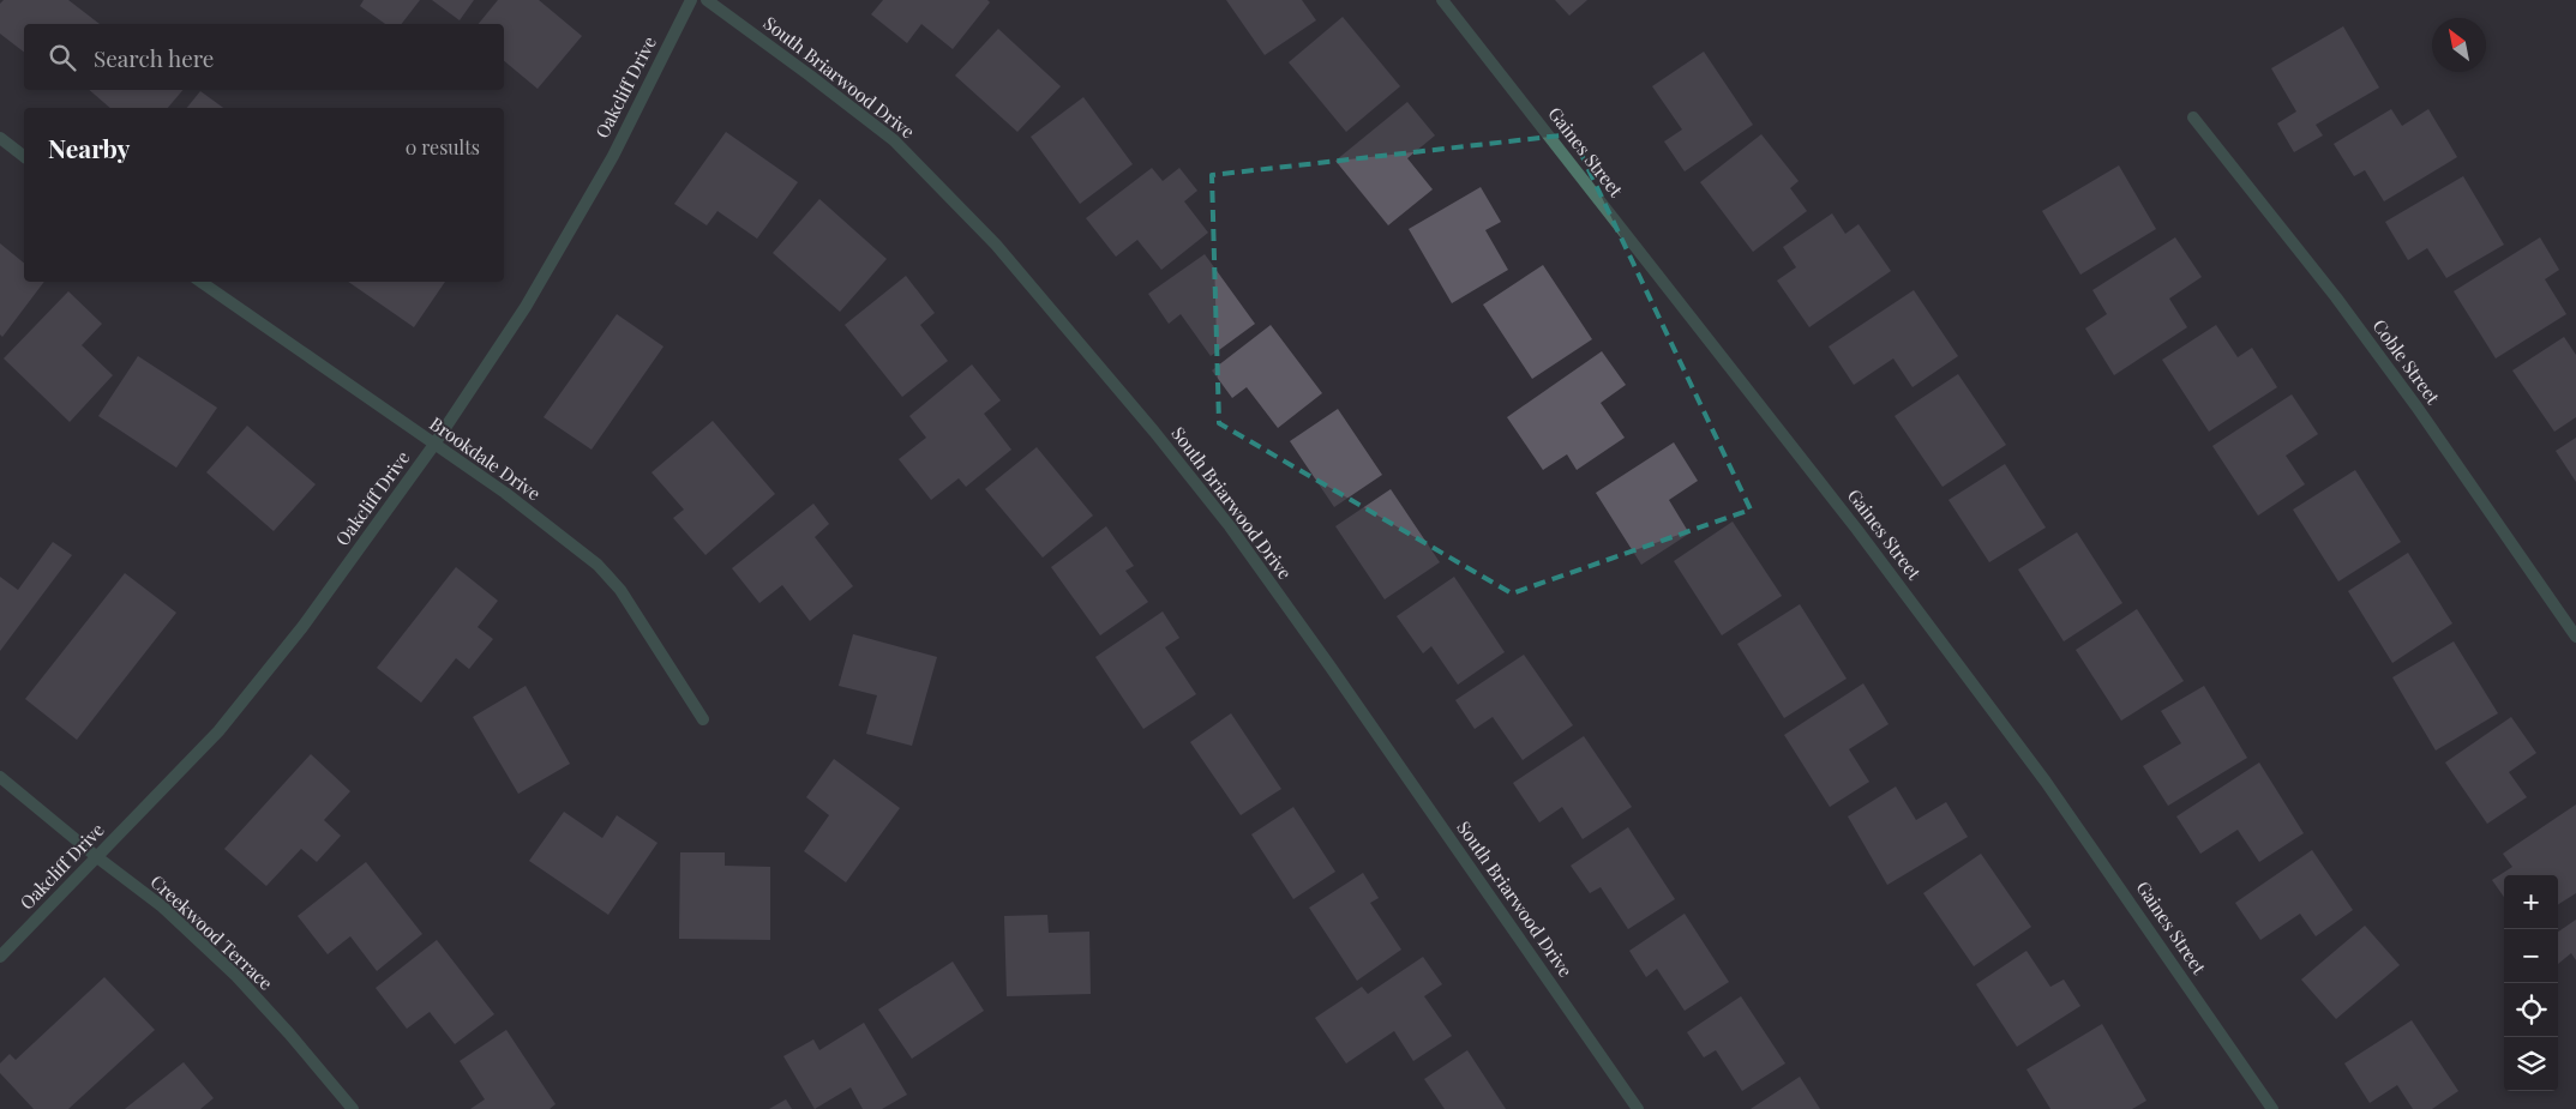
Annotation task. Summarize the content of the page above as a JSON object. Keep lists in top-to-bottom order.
{
  "streets": {
    "street": [
      "South Briarwood Drive",
      "Oakcliff Drive",
      "Gaines Street",
      "Coble Street",
      "Brookdale Drive",
      "Creekwood Terrace"
    ]
  },
  "crossings": [
    ["Oakcliff Drive", "Brookdale Drive"],
    ["Oakcliff Drive", "Creekwood Terrace"]
  ],
  "north": "top left",
  "page": {
    "search": "Search here",
    "heading": ["Nearby", "0 results"],
    "map_buttons": ["+", "−"]
  }
}
